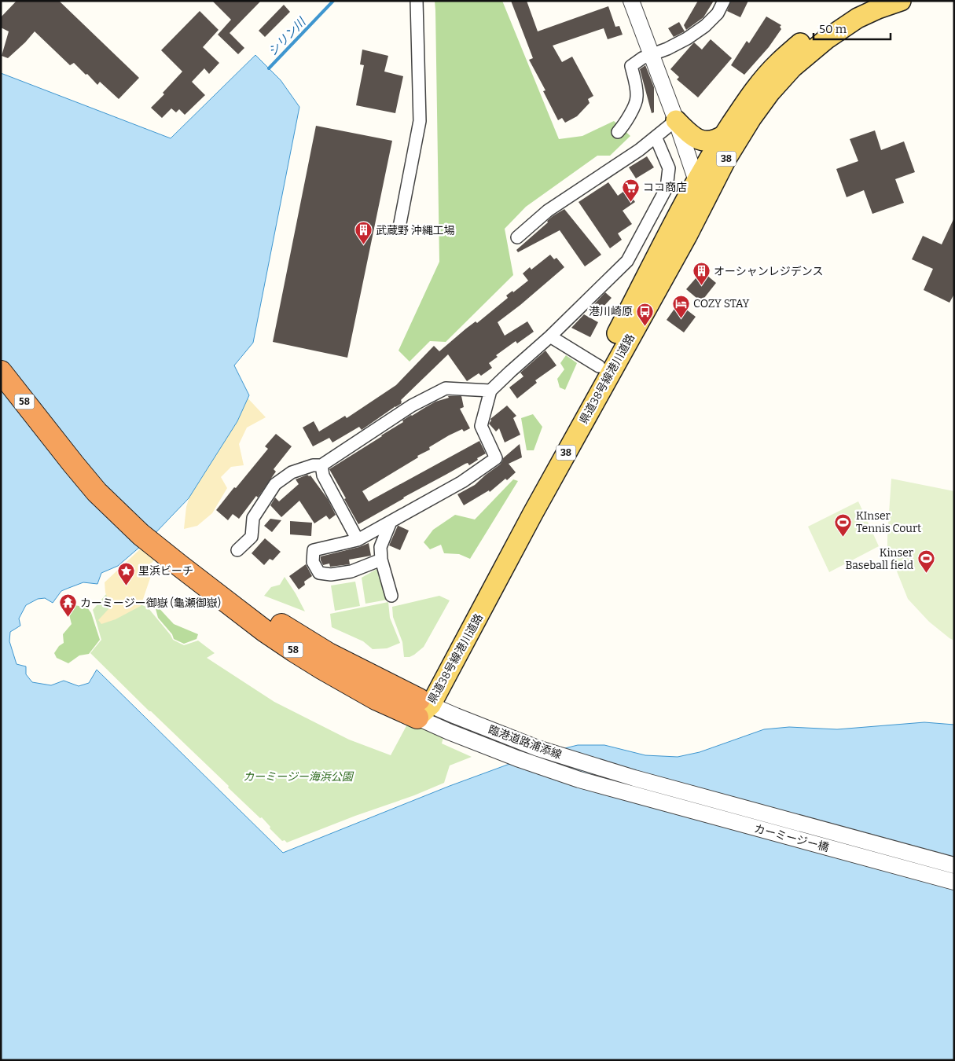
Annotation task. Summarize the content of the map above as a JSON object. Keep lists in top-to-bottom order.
{
  "streets": {
    "highway": ["58"],
    "main road": ["38", "県道38号線港川道路"],
    "street": ["臨港道路浦添線", "カーミージー橋"]
  },
  "crossings": [
    ["県道38号線港川道路", "58"],
    ["県道38号線港川道路", "臨港道路浦添線"],
    ["58", "臨港道路浦添線"],
    ["臨港道路浦添線", "カーミージー橋"]
  ],
  "water": ["シリン川"],
  "parks": ["カーミージー海浜公園"],
  "places": {
    "supermarket": ["ココ商店"],
    "building": ["武蔵野 沖縄工場", "オーシャンレジデンス"],
    "hotel": ["COZY STAY"],
    "bus stop": ["港川崎原"],
    "sports": ["KInser Tennis Court", "Kinser Baseball field"],
    "place": ["里浜ビーチ"],
    "temple": ["カーミージー御嶽 (龜瀬御嶽)"]
  },
  "scale_bar": "50 m"
}
